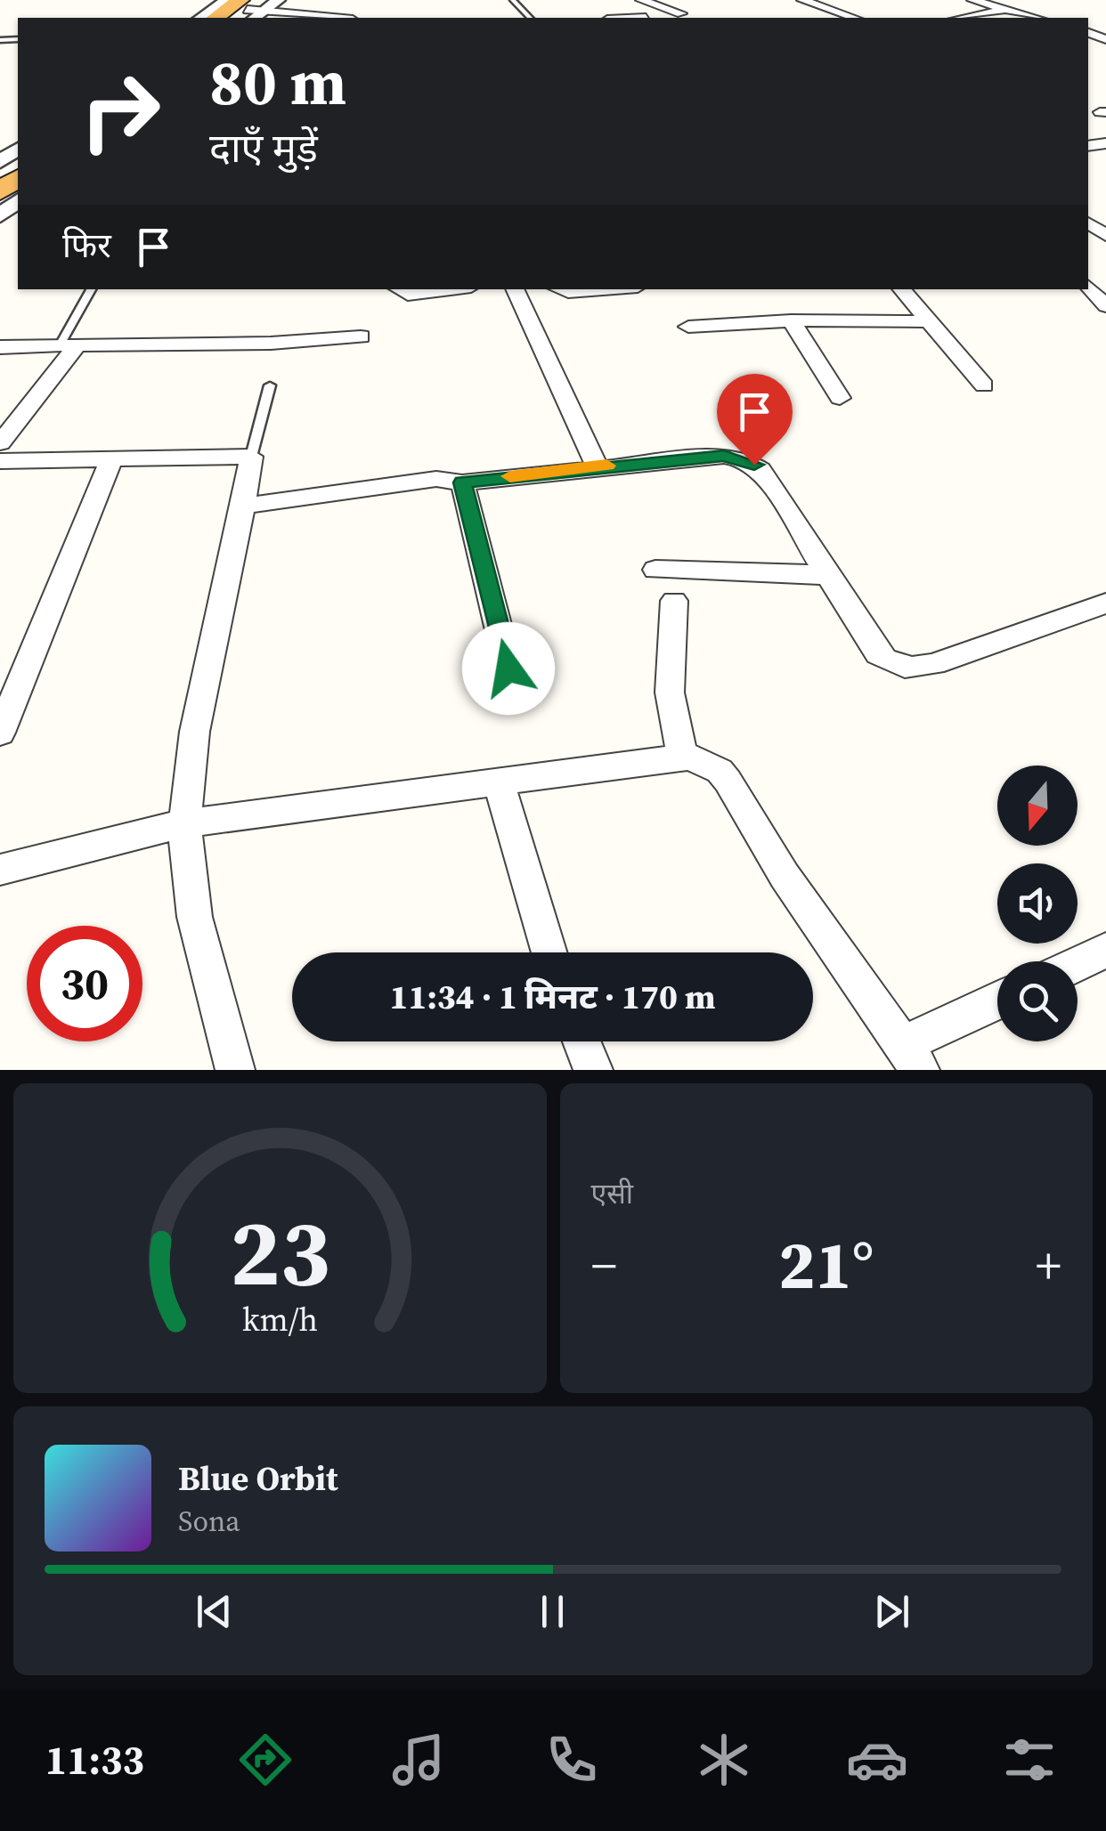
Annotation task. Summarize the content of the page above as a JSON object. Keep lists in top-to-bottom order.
{
  "north": "bottom",
  "page": {
    "turn": ["80 m", "दाएँ मुड़ें"],
    "then": "फिर",
    "limit": "30",
    "trip": "11:34 · 1 मिनट · 170 m",
    "tile": "एसी",
    "heat": ["−", "21°", "+"],
    "song": ["Blue Orbit", "Sona"],
    "tabs": "11:33",
    "gauge": ["23", "km/h"]
  }
}
